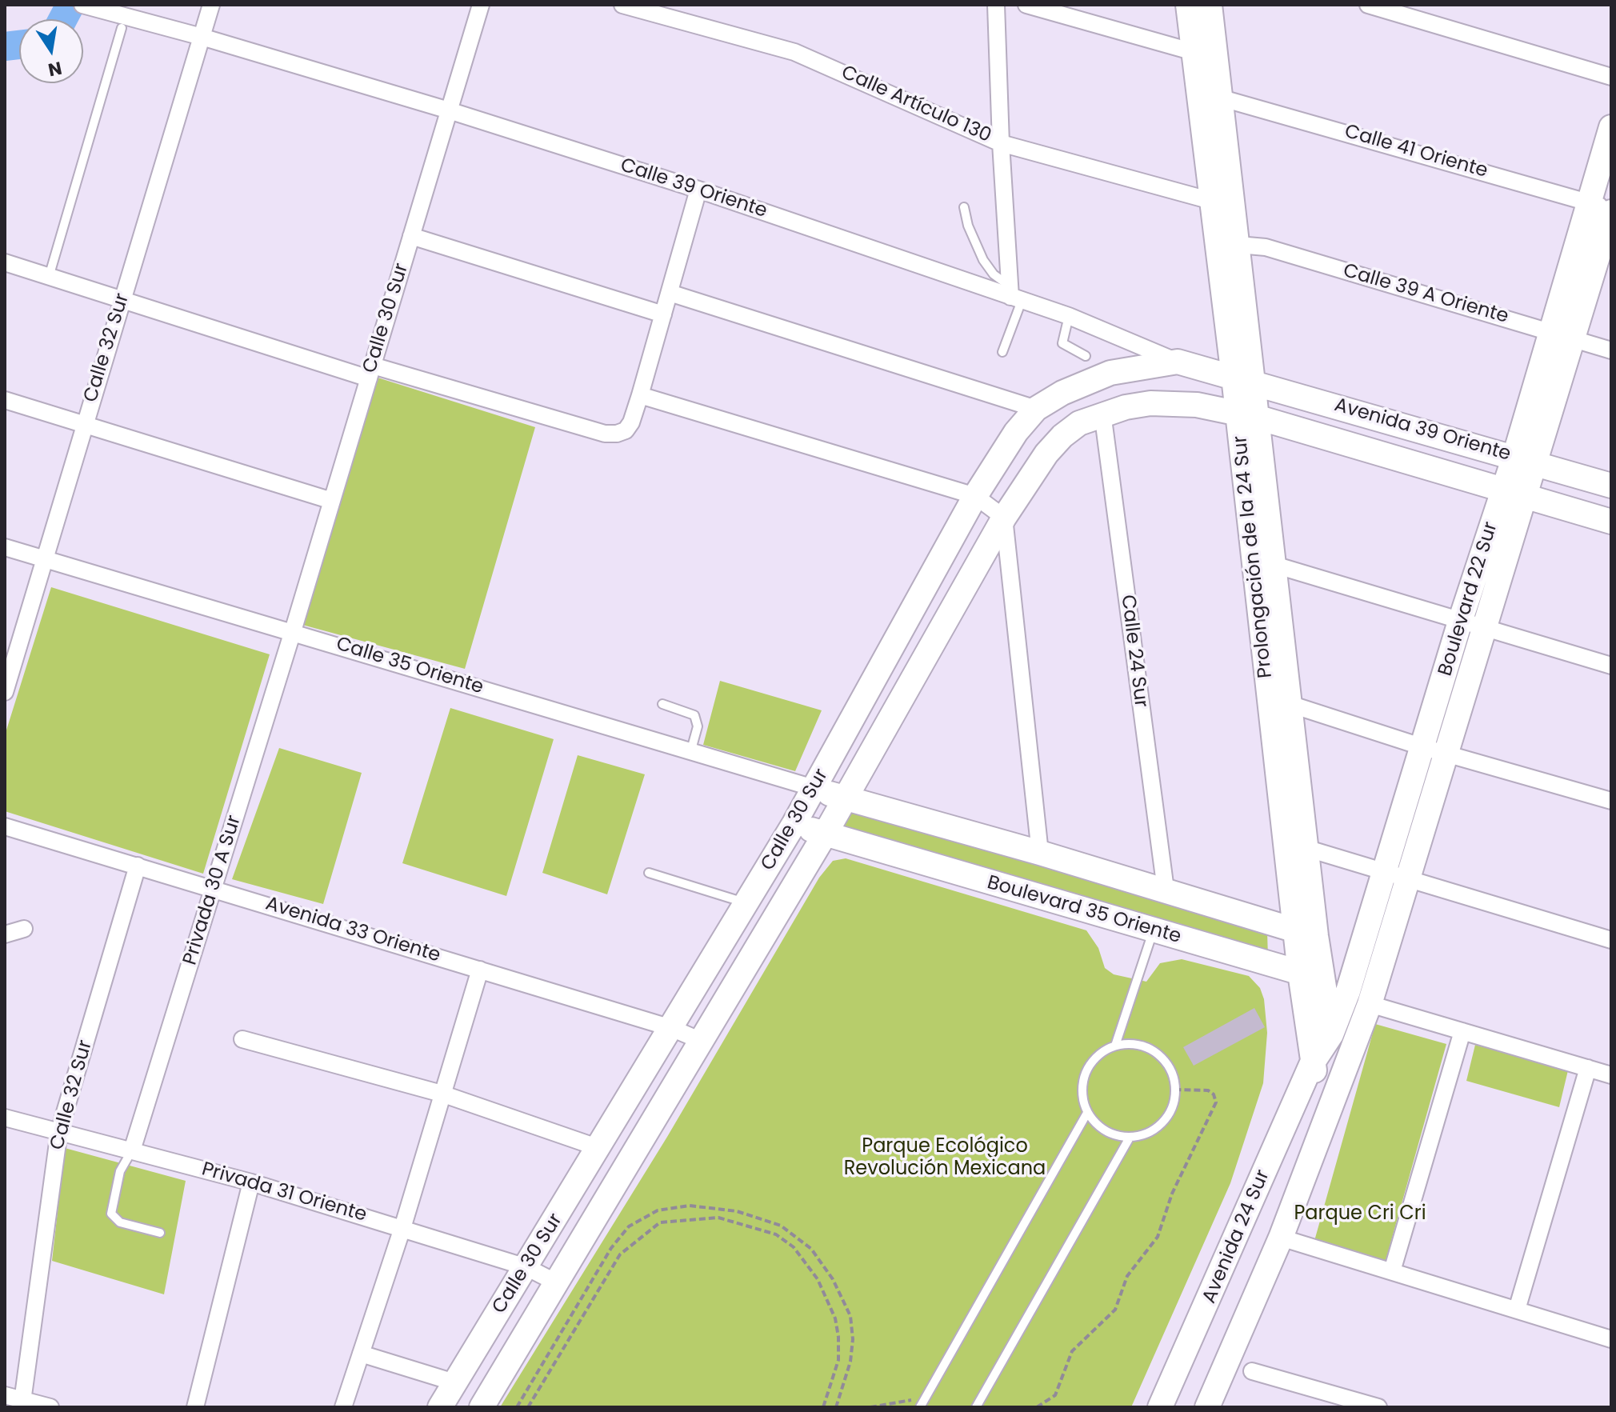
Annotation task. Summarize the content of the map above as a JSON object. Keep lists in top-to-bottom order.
{
  "streets": {
    "main road": [
      "Calle 30 Sur",
      "Avenida 39 Oriente",
      "Prolongación de la 24 Sur",
      "Boulevard 22 Sur",
      "Boulevard 35 Oriente",
      "Avenida 24 Sur"
    ],
    "street": [
      "Calle Artículo 130",
      "Calle 41 Oriente",
      "Calle 39 Oriente",
      "Calle 39 A Oriente",
      "Calle 32 Sur",
      "Calle 24 Sur",
      "Calle 35 Oriente",
      "Privada 30 A Sur",
      "Avenida 33 Oriente",
      "Privada 31 Oriente"
    ]
  },
  "crossings": [
    ["Calle Artículo 130", "Prolongación de la 24 Sur"],
    ["Calle 41 Oriente", "Prolongación de la 24 Sur"],
    ["Calle 41 Oriente", "Boulevard 22 Sur"],
    ["Calle 39 Oriente", "Calle 30 Sur"],
    ["Calle 39 Oriente", "Calle 32 Sur"],
    ["Calle 39 A Oriente", "Prolongación de la 24 Sur"],
    ["Calle 39 A Oriente", "Boulevard 22 Sur"],
    ["Calle 30 Sur", "Avenida 39 Oriente"],
    ["Calle 30 Sur", "Prolongación de la 24 Sur"],
    ["Calle 30 Sur", "Calle 24 Sur"],
    ["Calle 30 Sur", "Calle 35 Oriente"],
    ["Calle 30 Sur", "Privada 30 A Sur"],
    ["Calle 30 Sur", "Boulevard 35 Oriente"],
    ["Calle 30 Sur", "Avenida 33 Oriente"],
    ["Calle 30 Sur", "Privada 31 Oriente"],
    ["Calle 32 Sur", "Calle 35 Oriente"],
    ["Calle 32 Sur", "Avenida 33 Oriente"],
    ["Calle 32 Sur", "Privada 31 Oriente"],
    ["Avenida 39 Oriente", "Prolongación de la 24 Sur"],
    ["Avenida 39 Oriente", "Boulevard 22 Sur"],
    ["Prolongación de la 24 Sur", "Boulevard 22 Sur"],
    ["Prolongación de la 24 Sur", "Boulevard 35 Oriente"],
    ["Prolongación de la 24 Sur", "Avenida 24 Sur"],
    ["Boulevard 22 Sur", "Boulevard 35 Oriente"],
    ["Boulevard 22 Sur", "Avenida 24 Sur"],
    ["Calle 35 Oriente", "Privada 30 A Sur"],
    ["Privada 30 A Sur", "Avenida 33 Oriente"],
    ["Privada 30 A Sur", "Privada 31 Oriente"]
  ],
  "parks": ["Parque Ecológico Revolución Mexicana", "Parque Cri Cri"],
  "north": "bottom"
}
